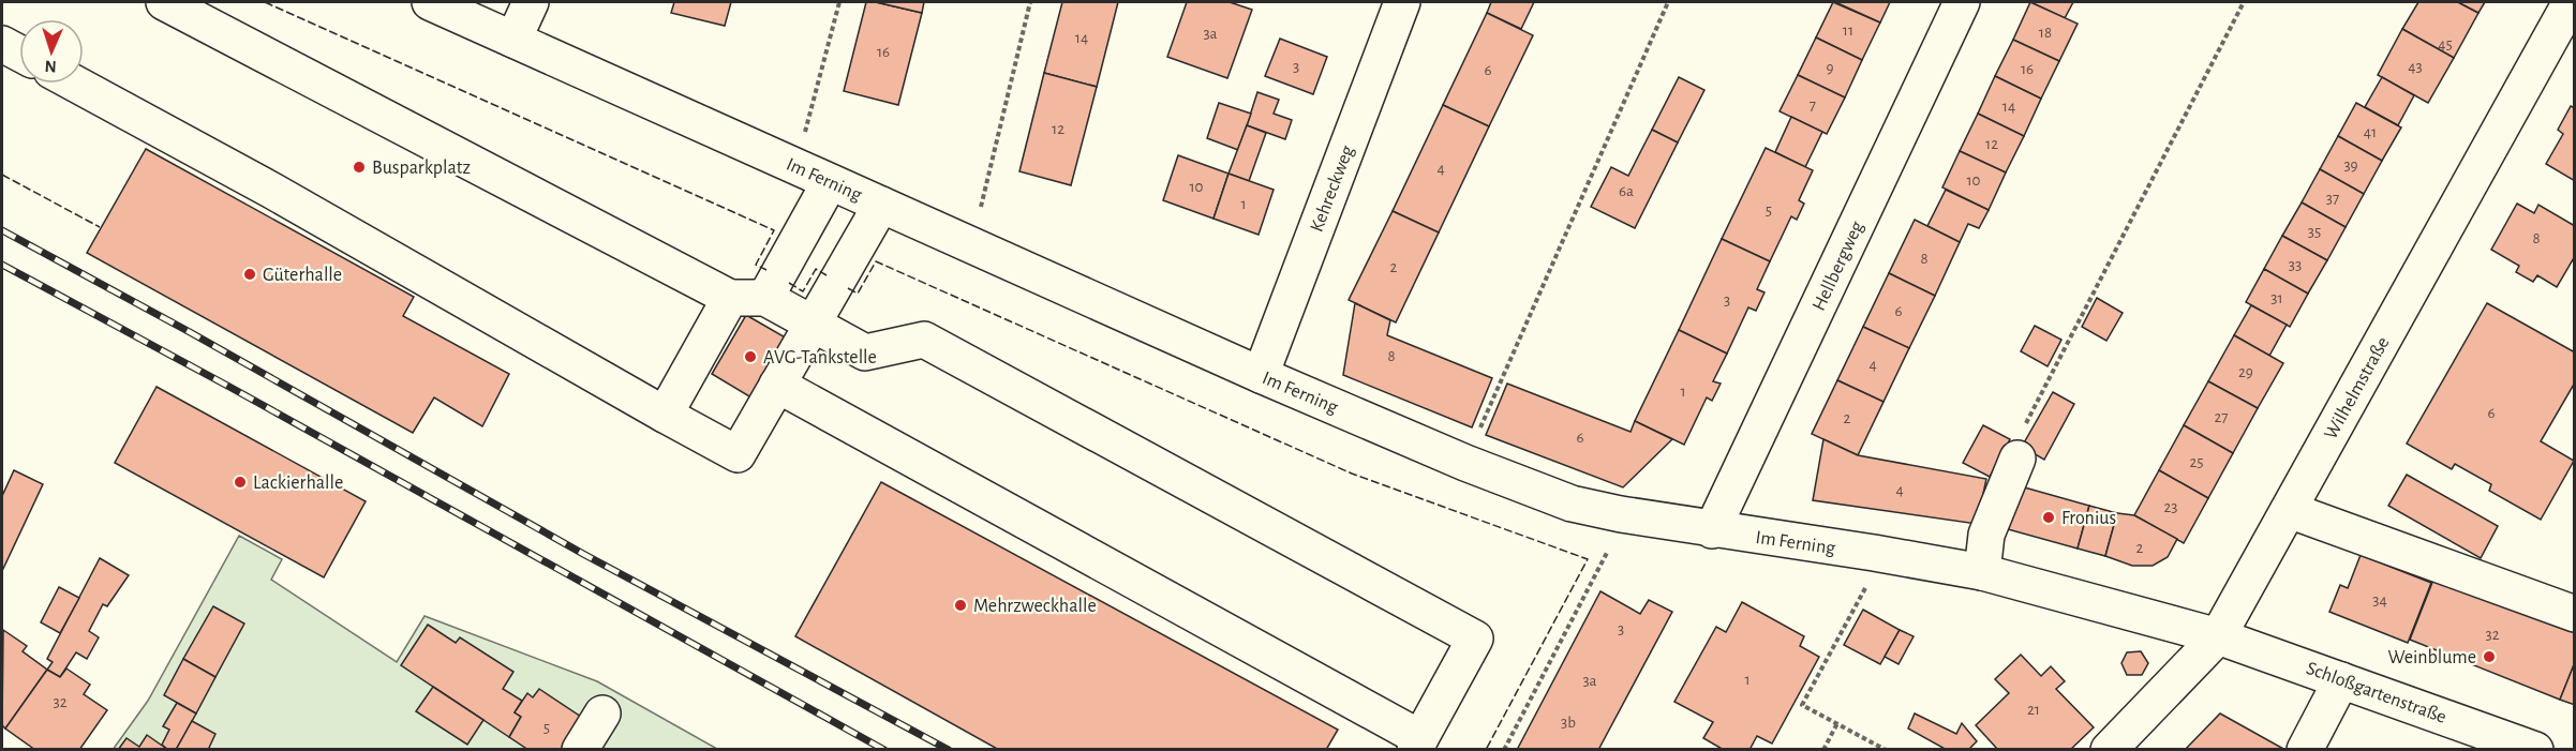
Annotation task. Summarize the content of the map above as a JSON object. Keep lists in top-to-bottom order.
{
  "streets": {
    "street": [
      "Im Ferning",
      "Kehreckweg",
      "Hellbergweg",
      "Wilhelmstraße",
      "Schloßgartenstraße"
    ]
  },
  "crossings": [
    ["Im Ferning", "Kehreckweg"],
    ["Im Ferning", "Hellbergweg"],
    ["Im Ferning", "Wilhelmstraße"],
    ["Im Ferning", "Schloßgartenstraße"],
    ["Wilhelmstraße", "Schloßgartenstraße"]
  ],
  "places": [
    "Busparkplatz",
    "Güterhalle",
    "AVG-Tankstelle",
    "Lackierhalle",
    "Fronius",
    "Mehrzweckhalle",
    "Weinblume"
  ],
  "house_numbers": [
    "11",
    "18",
    "3a",
    "14",
    "45",
    "16",
    "3",
    "43",
    "9",
    "16",
    "6",
    "7",
    "14",
    "12",
    "41",
    "12",
    "39",
    "4",
    "10",
    "10",
    "6a",
    "37",
    "1",
    "5",
    "35",
    "8",
    "8",
    "33",
    "2",
    "31",
    "3",
    "6",
    "8",
    "4",
    "29",
    "1",
    "6",
    "27",
    "2",
    "6",
    "25",
    "4",
    "23",
    "2",
    "34",
    "3",
    "32",
    "1",
    "3a",
    "32",
    "21",
    "3b",
    "5"
  ],
  "north": "bottom"
}
